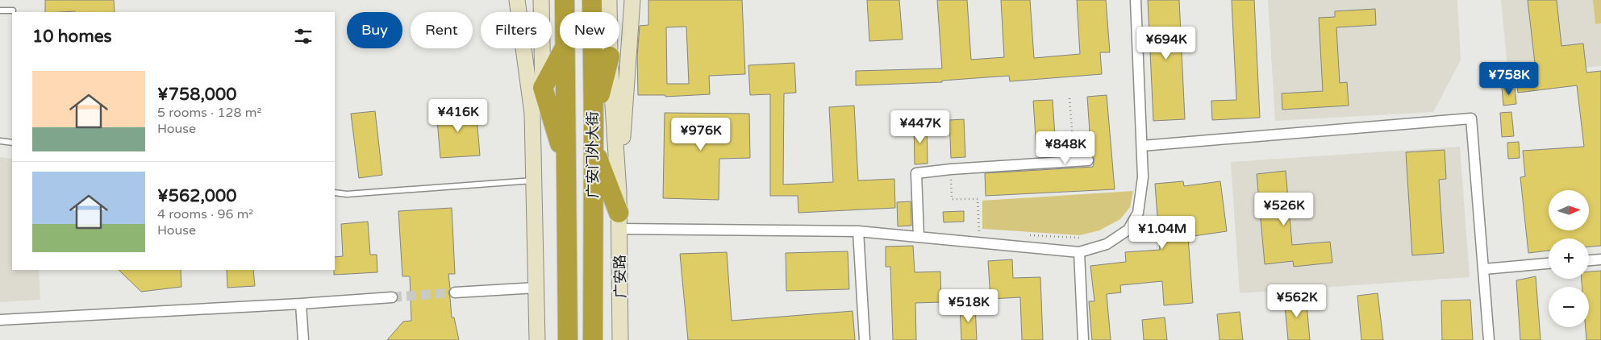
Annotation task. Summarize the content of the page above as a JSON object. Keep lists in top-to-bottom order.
{
  "streets": {
    "highway": ["广安门外大街"],
    "street": ["广安路"]
  },
  "crossings": [
    ["广安门外大街", "广安路"]
  ],
  "north": "right",
  "page": {
    "chip": [
      "Buy",
      "Rent",
      "Filters",
      "New"
    ],
    "heading": "10 homes",
    "price": [
      "¥694K",
      "¥758K",
      "¥416K",
      "¥447K",
      "¥976K",
      "¥848K",
      "¥526K",
      "¥1.04M",
      "¥562K",
      "¥518K"
    ],
    "list": [
      {
        "name": "¥758,000",
        "note": "5 rooms · 128 m² · House"
      },
      {
        "name": "¥562,000",
        "note": "4 rooms · 96 m² · House"
      }
    ],
    "map_buttons": ["+", "−"]
  }
}
